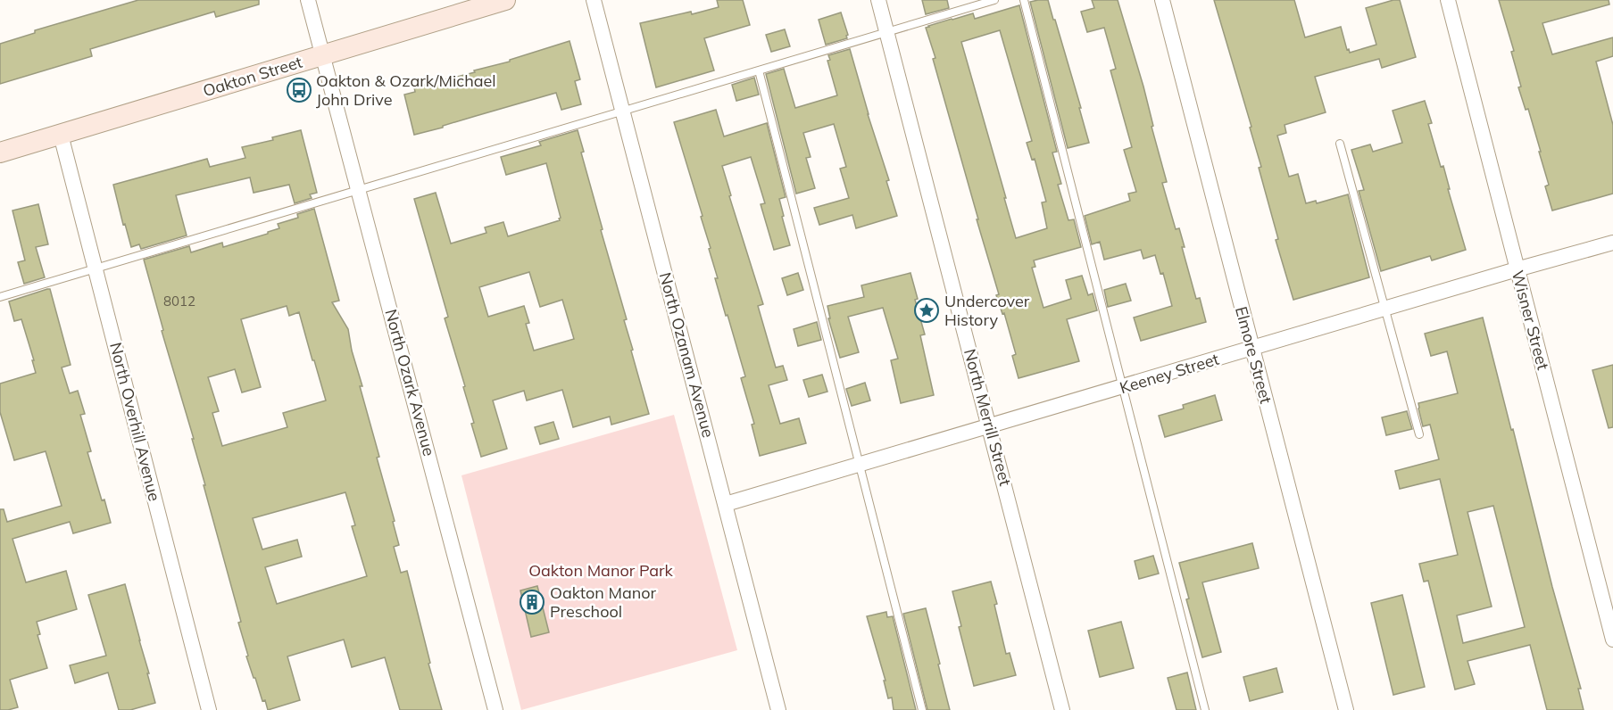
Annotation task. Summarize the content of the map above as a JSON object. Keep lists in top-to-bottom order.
{
  "streets": {
    "main road": ["Oakton Street"],
    "street": [
      "Wisner Street",
      "North Ozanam Avenue",
      "Elmore Street",
      "Keeney Street",
      "North Ozark Avenue",
      "North Merrill Street",
      "North Overhill Avenue"
    ]
  },
  "crossings": [
    ["Oakton Street", "North Ozark Avenue"],
    ["Oakton Street", "North Overhill Avenue"],
    ["Wisner Street", "Keeney Street"],
    ["North Ozanam Avenue", "Keeney Street"],
    ["Elmore Street", "Keeney Street"],
    ["Keeney Street", "North Merrill Street"]
  ],
  "parks": ["Oakton Manor Park"],
  "places": {
    "bus stop": ["Oakton & Ozark/Michael John Drive"],
    "place": ["Undercover History"],
    "building": ["Oakton Manor Preschool"]
  },
  "house_numbers": ["8012"]
}
